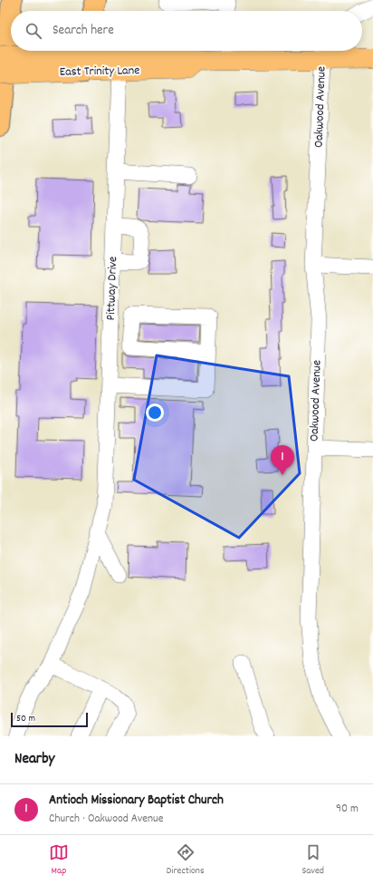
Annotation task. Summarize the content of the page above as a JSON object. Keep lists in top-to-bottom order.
{
  "streets": {
    "main road": ["East Trinity Lane"],
    "street": ["Oakwood Avenue", "Pittway Drive"]
  },
  "crossings": [
    ["East Trinity Lane", "Pittway Drive"]
  ],
  "scale_bar": "50 m",
  "page": {
    "search": "Search here",
    "pins": "1",
    "scale": "50 m",
    "heading": "Nearby",
    "list": [
      {
        "mark": "1",
        "name": "Antioch Missionary Baptist Church",
        "note": "Church · Oakwood Avenue",
        "value": "90 m"
      }
    ],
    "nav": ["Map", "Directions", "Saved"]
  }
}
